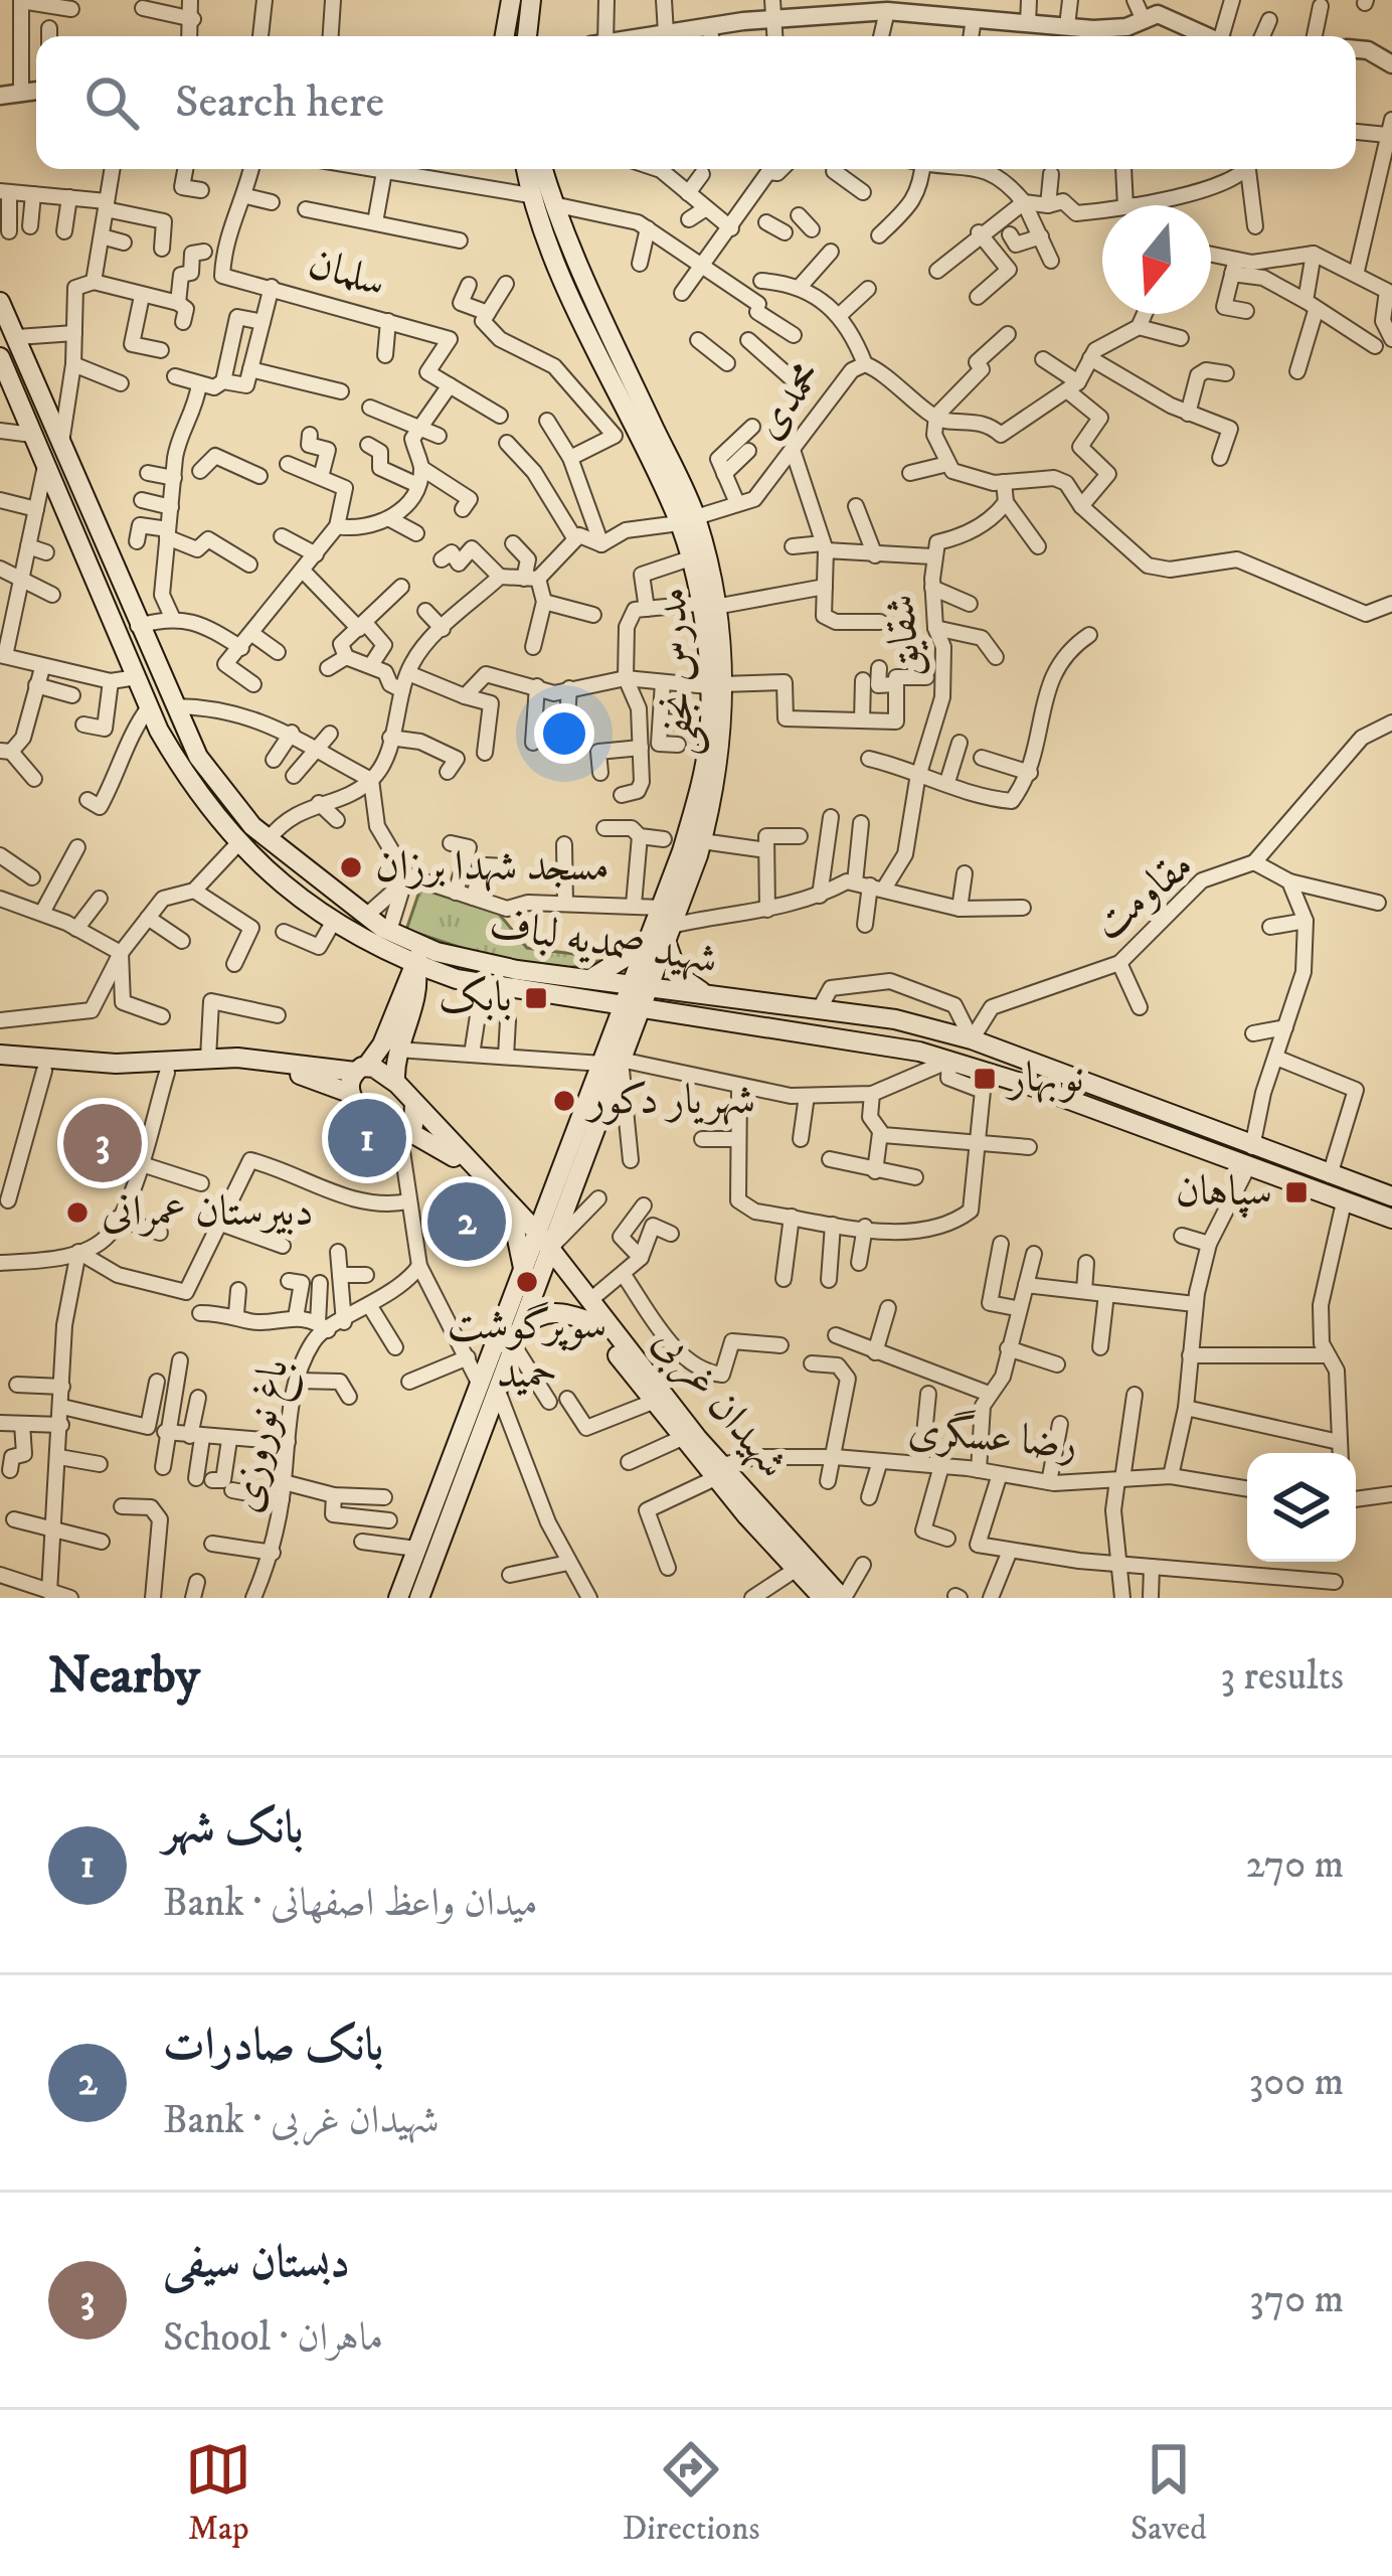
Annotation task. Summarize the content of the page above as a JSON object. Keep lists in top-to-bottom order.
{
  "streets": {
    "main road": ["مدرس نجفی", "شهید صمدیه لباف", "شهیدان غربی"],
    "street": [
      "سلمان",
      "محمدی",
      "شقایق",
      "مقاومت",
      "باغ نوروزی",
      "رضا عسگری"
    ]
  },
  "crossings": [
    ["محمدی", "مدرس نجفی"],
    ["مدرس نجفی", "شهید صمدیه لباف"],
    ["مدرس نجفی", "شهیدان غربی"],
    ["مقاومت", "شهید صمدیه لباف"],
    ["شهیدان غربی", "رضا عسگری"]
  ],
  "places": {
    "other": [
      "مسجد شهدا برزان",
      "شهریار دکور",
      "دبیرستان عمرانی",
      "سوپرگوشت حمید"
    ],
    "transit": ["بابک", "نوبهار", "سپاهان"]
  },
  "north": "bottom",
  "page": {
    "search": "Search here",
    "pins": ["1", "3", "2"],
    "heading": ["Nearby", "3 results"],
    "list": [
      {
        "mark": "1",
        "name": "بانک شهر",
        "note": "Bank · میدان واعظ اصفهانی",
        "value": "270 m"
      },
      {
        "mark": "2",
        "name": "بانک صادرات",
        "note": "Bank · شهیدان غربی",
        "value": "300 m"
      },
      {
        "mark": "3",
        "name": "دبستان سیفی",
        "note": "School · ماهران",
        "value": "370 m"
      }
    ],
    "nav": ["Map", "Directions", "Saved"]
  }
}
